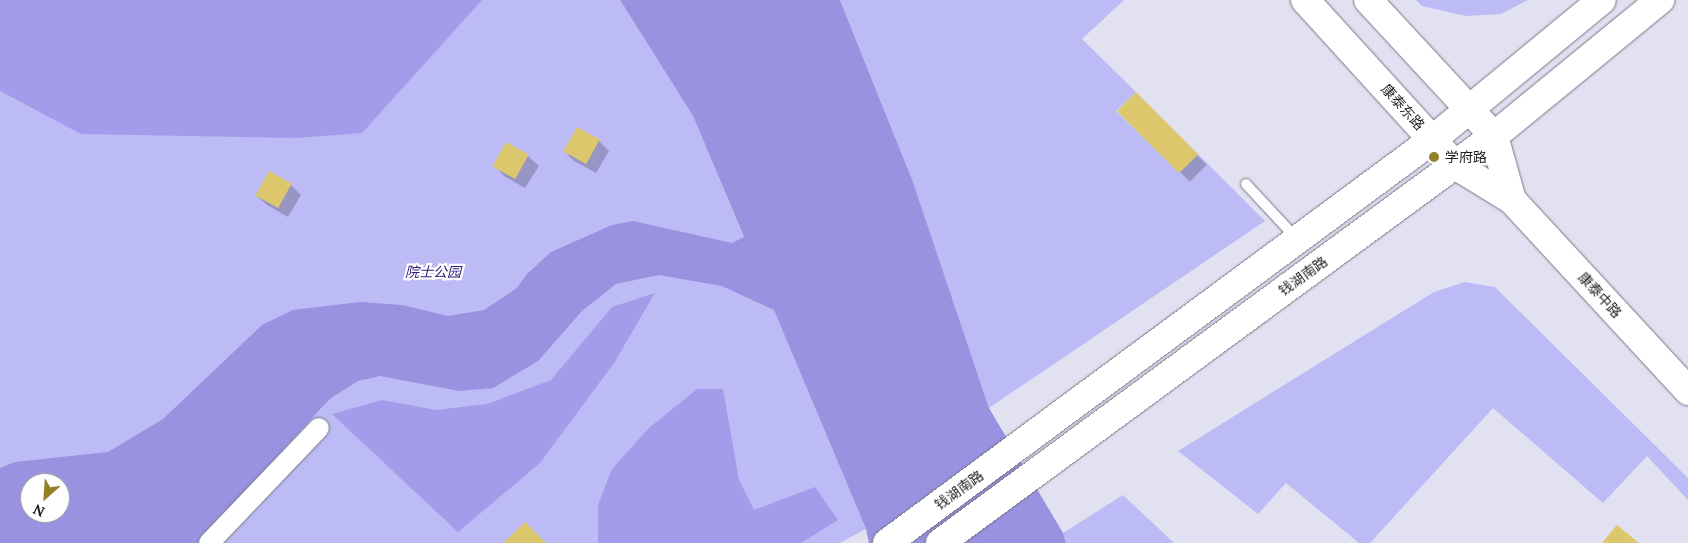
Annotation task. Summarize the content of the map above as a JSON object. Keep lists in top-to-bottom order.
{
  "streets": {
    "main road": ["康泰东路", "钱湖南路", "康泰中路"]
  },
  "crossings": [
    ["康泰东路", "钱湖南路"],
    ["康泰东路", "康泰中路"]
  ],
  "parks": ["院士公园"],
  "places": ["学府路"],
  "north": "bottom left"
}
